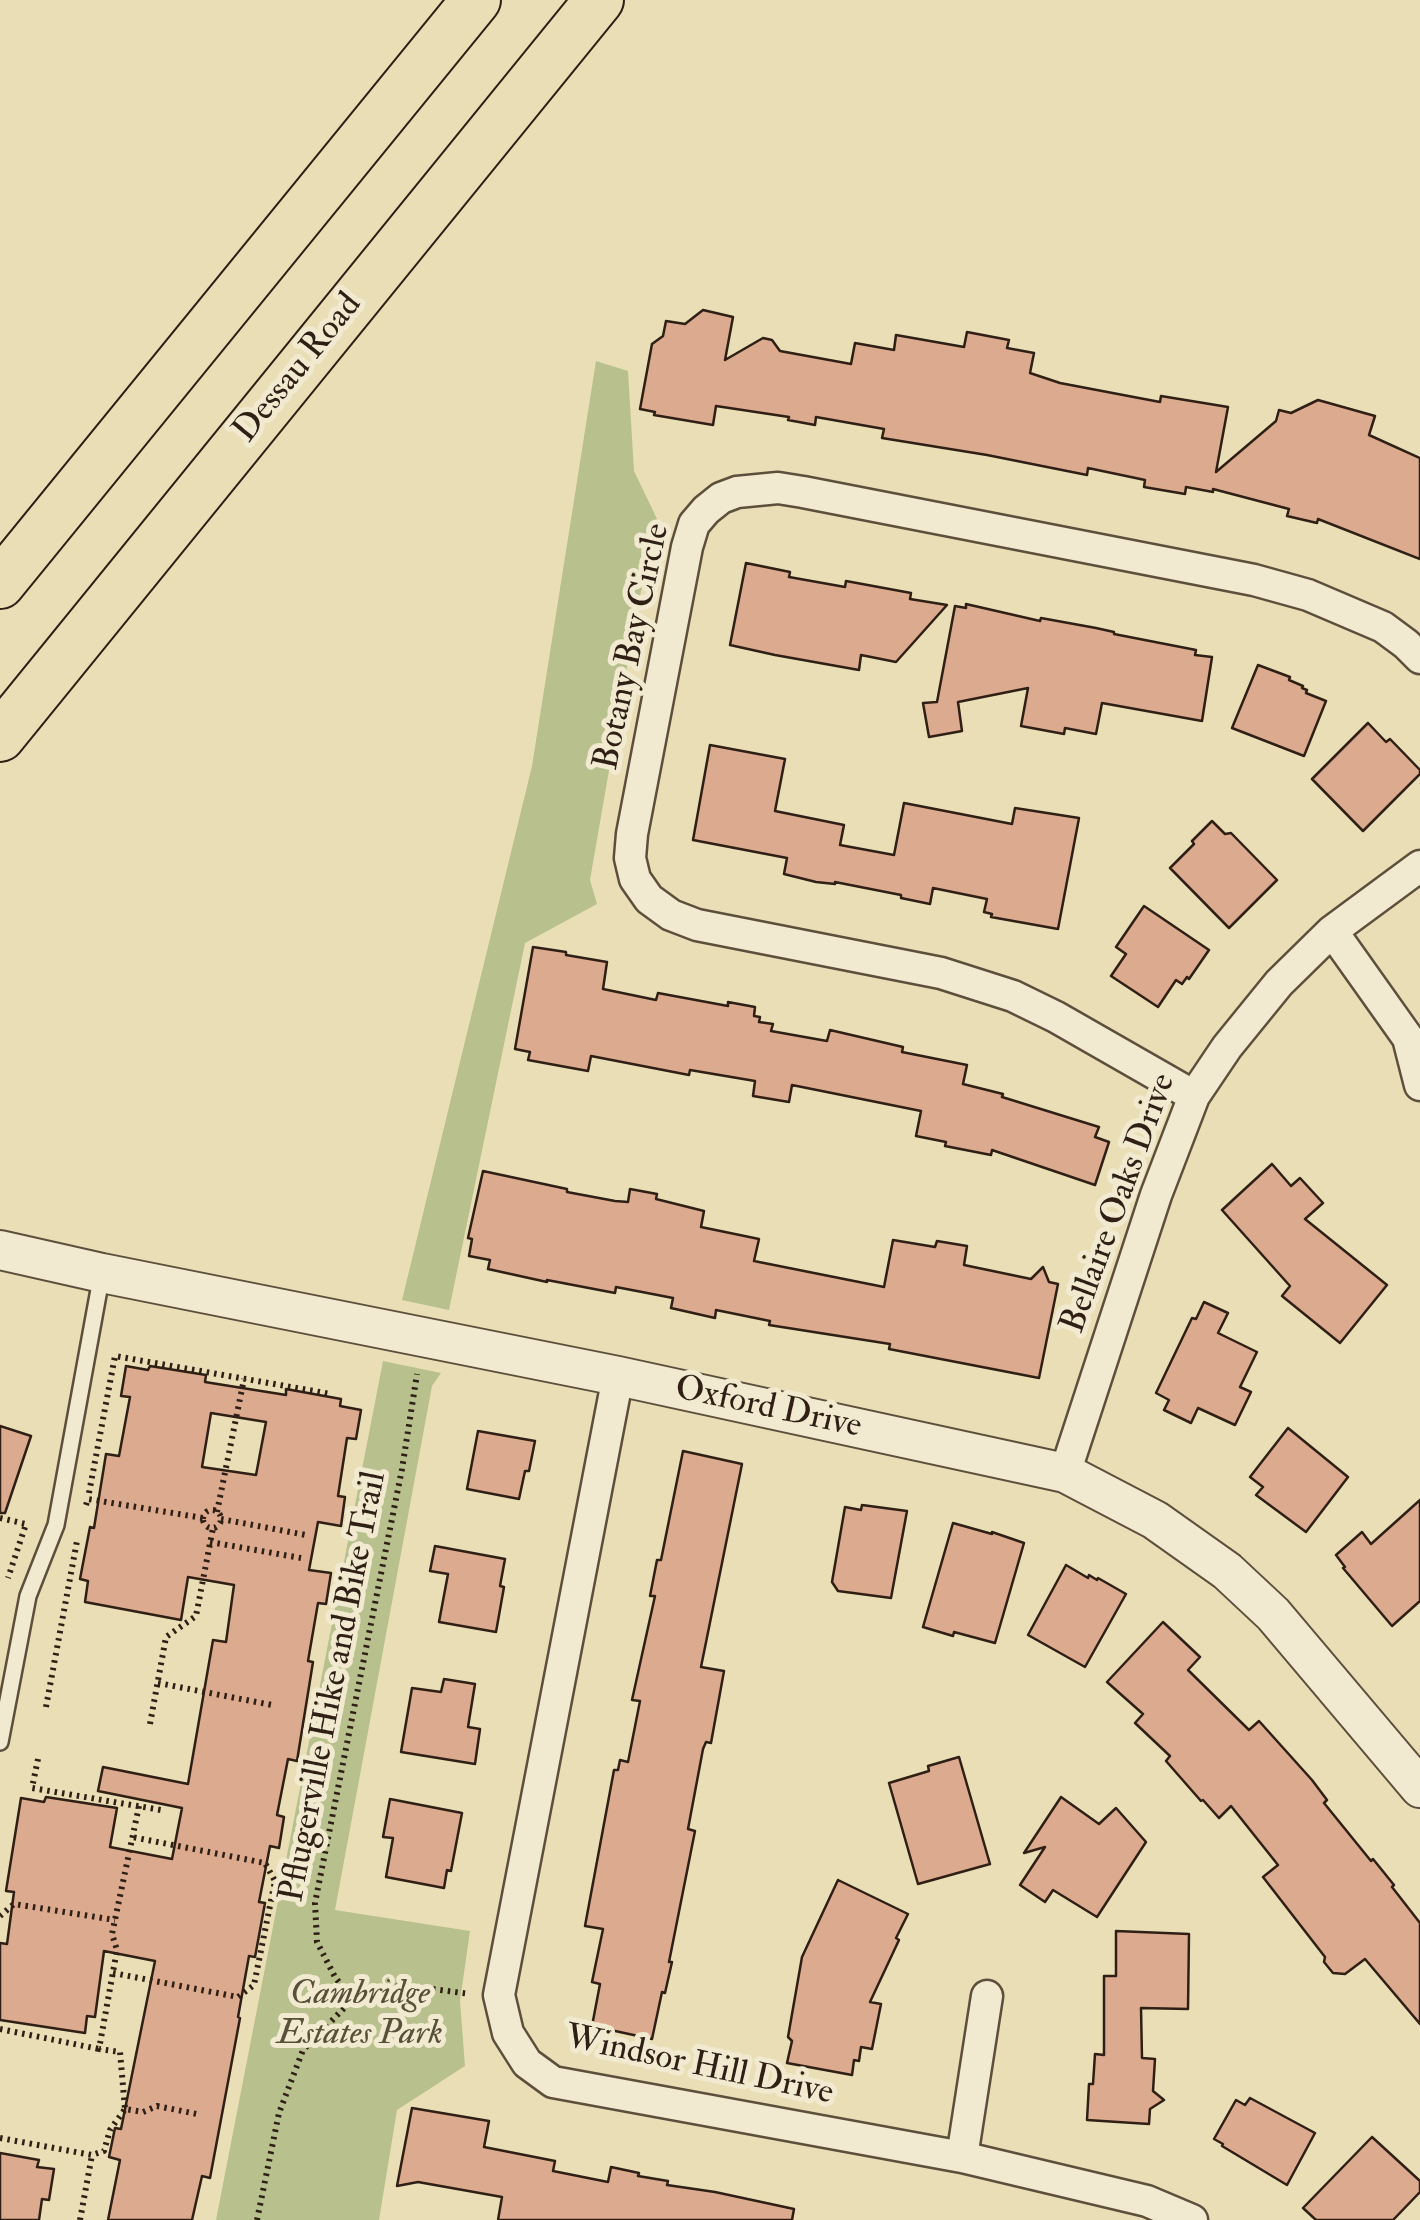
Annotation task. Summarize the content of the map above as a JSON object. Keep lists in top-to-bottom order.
{
  "streets": {
    "main road": ["Dessau Road"],
    "street": [
      "Botany Bay Circle",
      "Bellaire Oaks Drive",
      "Oxford Drive",
      "Windsor Hill Drive"
    ],
    "path": ["Pflugerville Hike and Bike Trail"]
  },
  "crossings": [
    ["Botany Bay Circle", "Bellaire Oaks Drive"],
    ["Bellaire Oaks Drive", "Oxford Drive"],
    ["Oxford Drive", "Windsor Hill Drive"]
  ],
  "parks": ["Cambridge Estates Park"]
}
